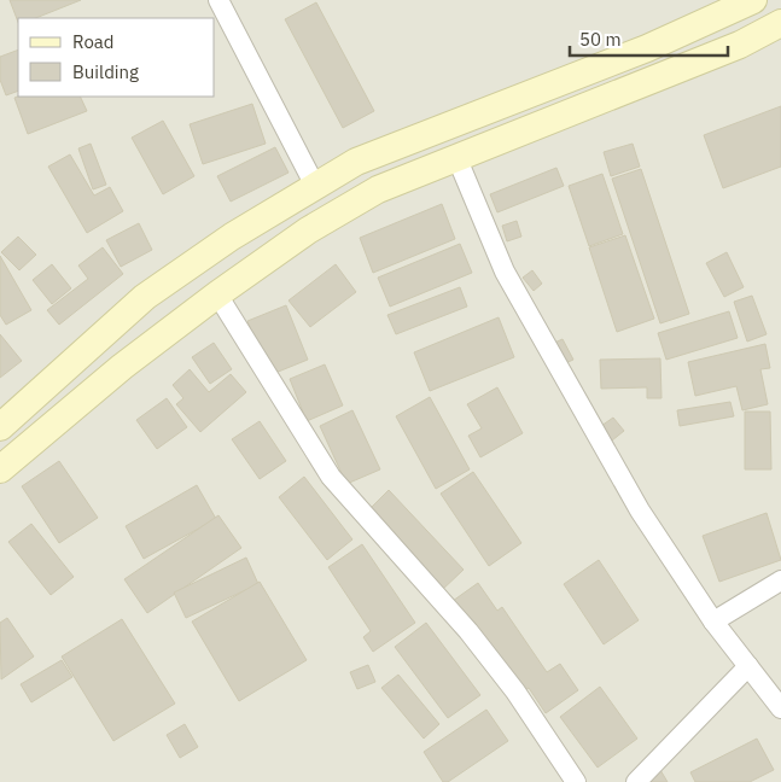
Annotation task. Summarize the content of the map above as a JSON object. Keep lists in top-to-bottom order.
{
  "legend": ["Road", "Building"],
  "scale_bar": "50 m"
}
